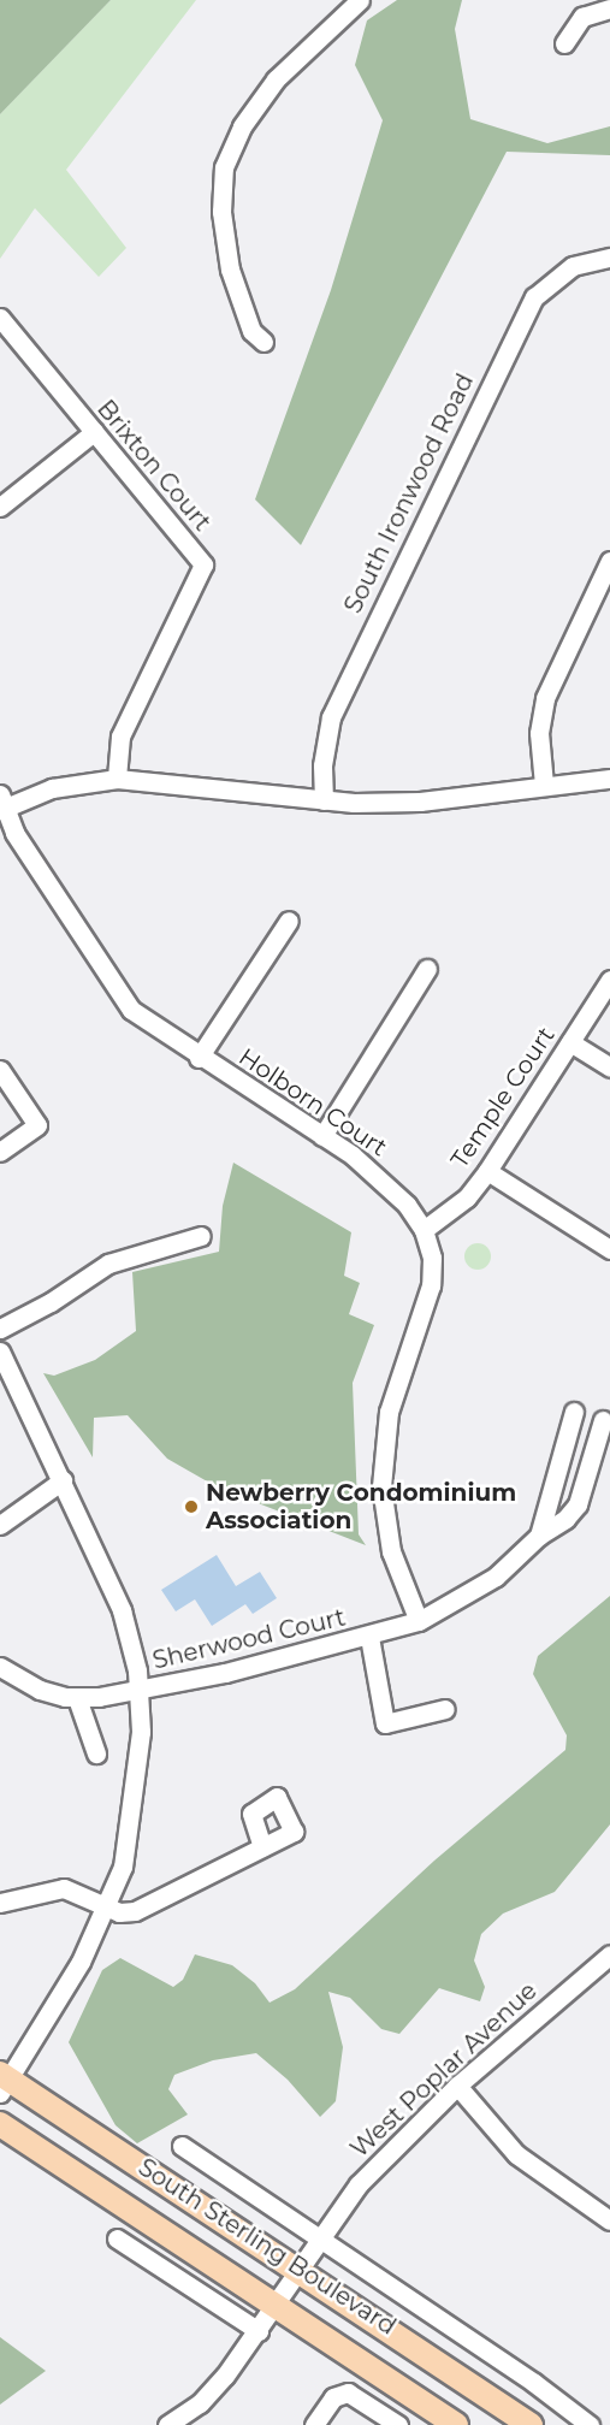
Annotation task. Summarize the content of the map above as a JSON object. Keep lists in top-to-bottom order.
{
  "streets": {
    "main road": ["South Sterling Boulevard"],
    "street": [
      "Brixton Court",
      "South Ironwood Road",
      "Temple Court",
      "Holborn Court",
      "Sherwood Court",
      "West Poplar Avenue"
    ]
  },
  "crossings": [
    ["Temple Court", "Holborn Court"],
    ["Holborn Court", "Sherwood Court"],
    ["West Poplar Avenue", "South Sterling Boulevard"]
  ],
  "places": ["Newberry Condominium Association"]
}
